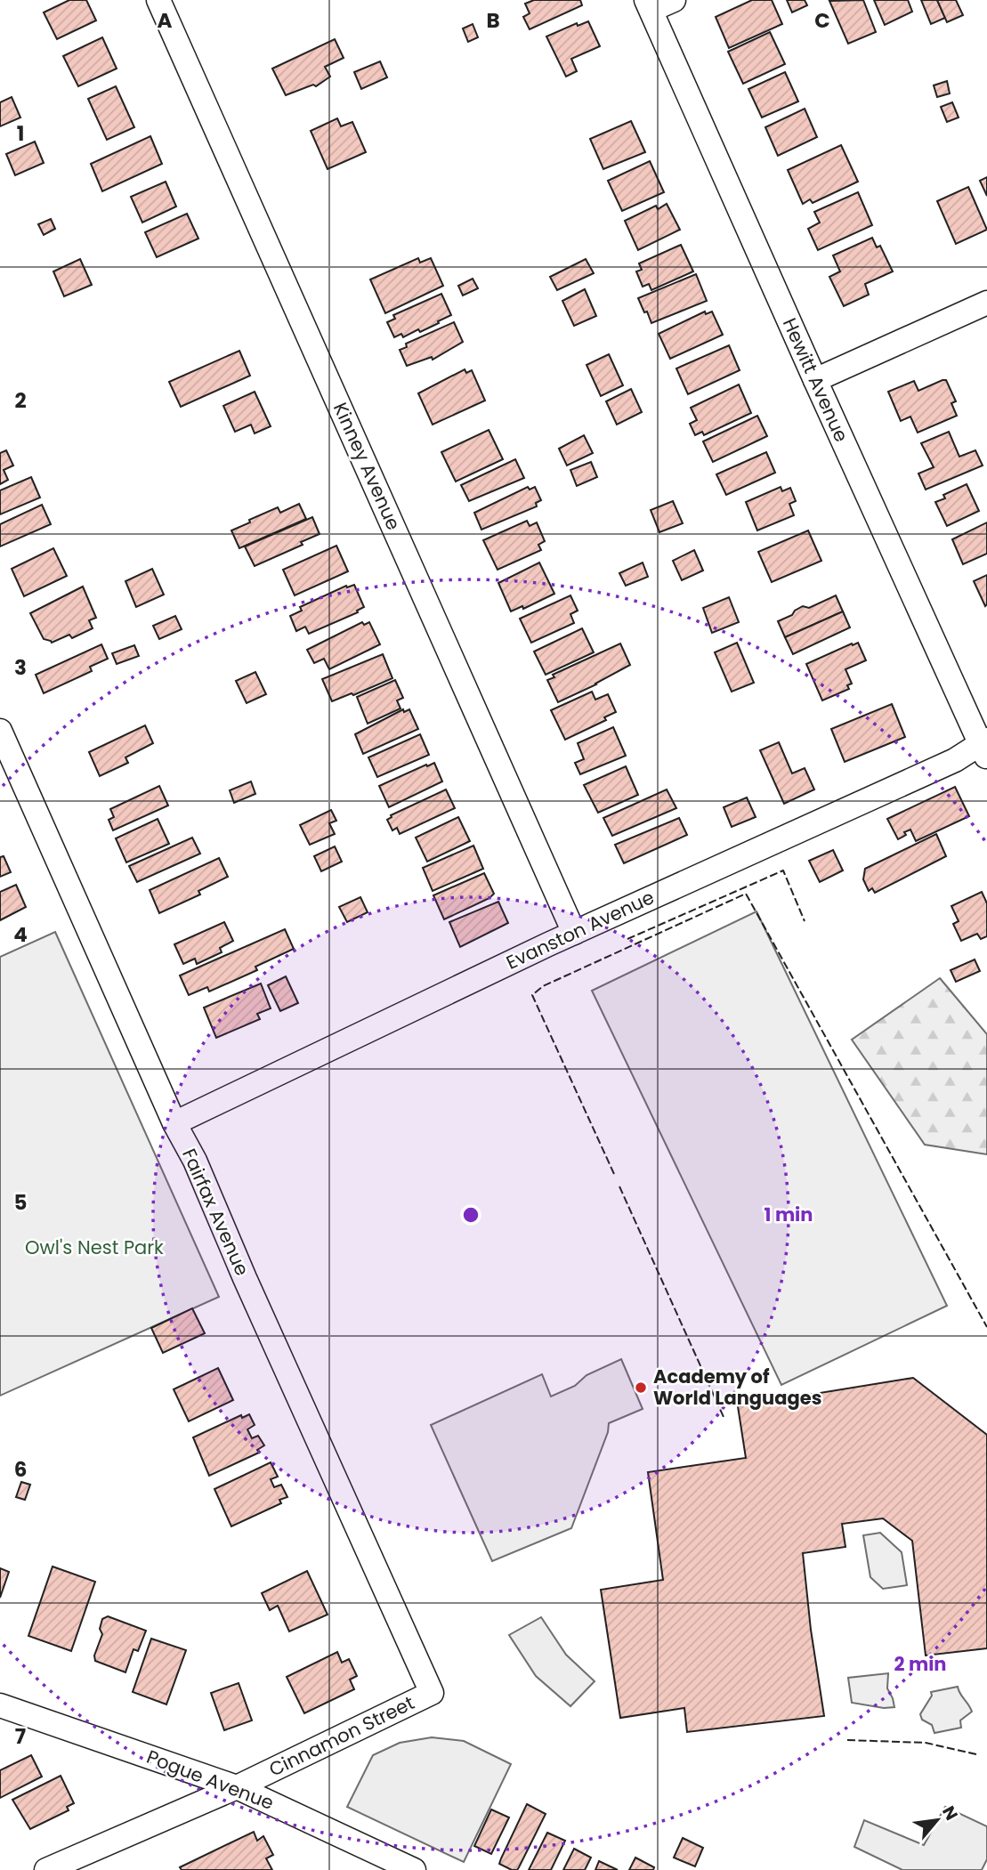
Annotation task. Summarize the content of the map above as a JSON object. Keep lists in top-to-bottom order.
{
  "streets": {
    "street": [
      "Hewitt Avenue",
      "Kinney Avenue",
      "Evanston Avenue",
      "Fairfax Avenue",
      "Cinnamon Street",
      "Pogue Avenue"
    ]
  },
  "crossings": [
    ["Hewitt Avenue", "Evanston Avenue"],
    ["Kinney Avenue", "Evanston Avenue"],
    ["Evanston Avenue", "Fairfax Avenue"],
    ["Fairfax Avenue", "Cinnamon Street"],
    ["Cinnamon Street", "Pogue Avenue"]
  ],
  "parks": ["Owl's Nest Park"],
  "places": ["Academy of World Languages"],
  "north": "top right",
  "grid": {
    "columns": ["A", "B", "C"],
    "rows": [
      "1",
      "2",
      "3",
      "4",
      "5",
      "6",
      "7"
    ]
  },
  "rings": ["1 min", "2 min"]
}
